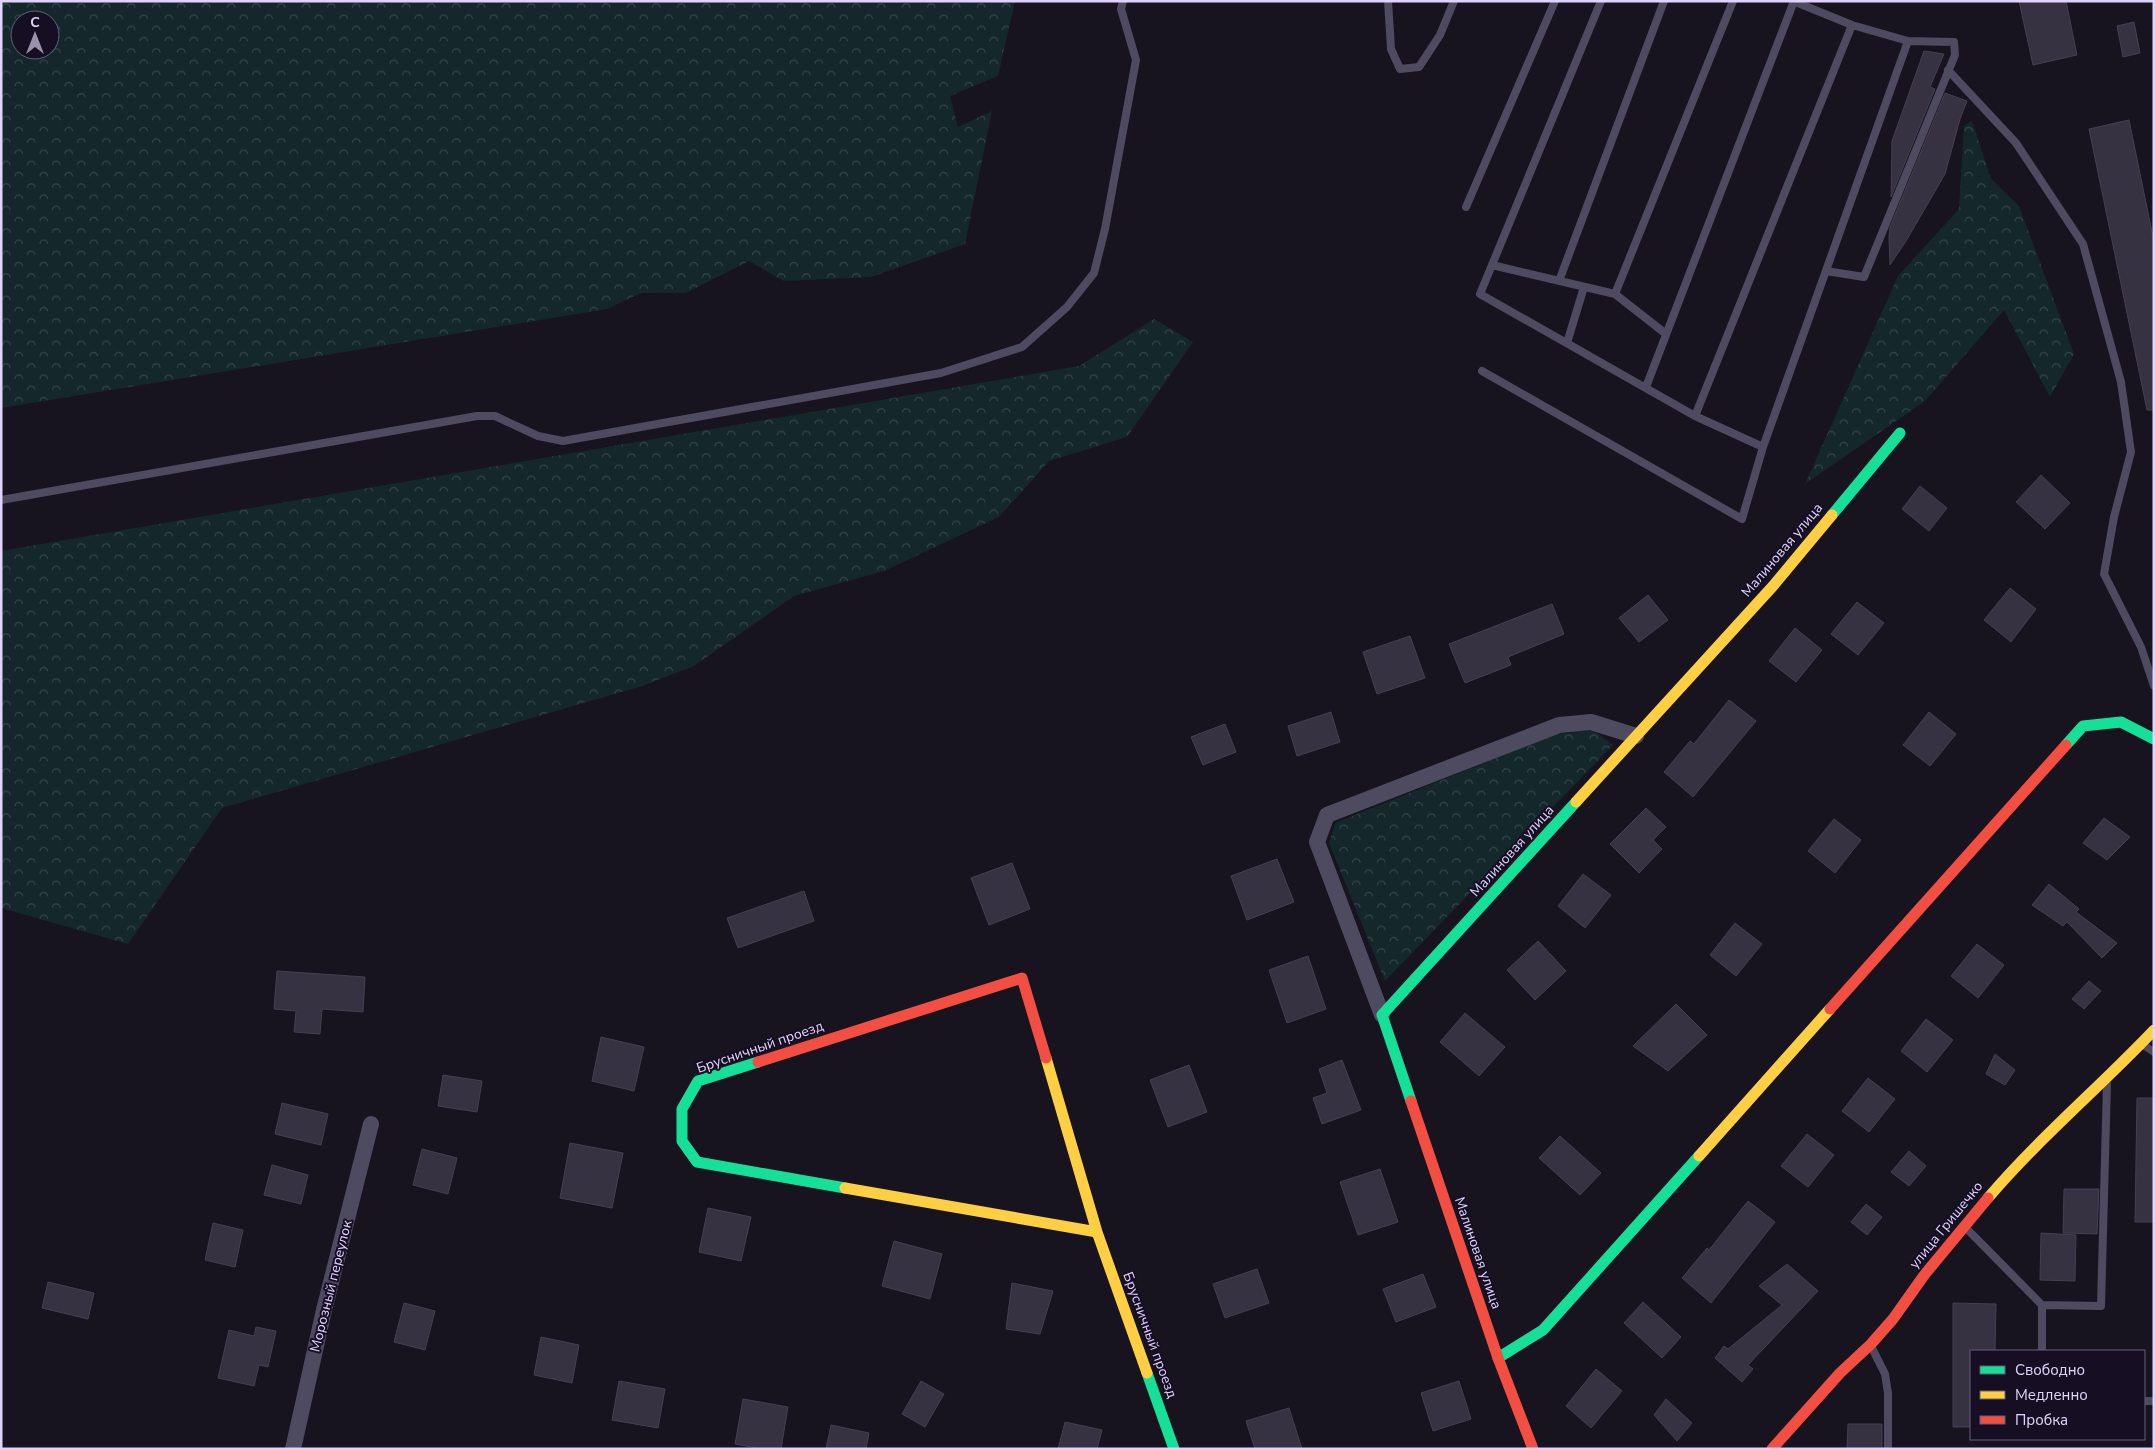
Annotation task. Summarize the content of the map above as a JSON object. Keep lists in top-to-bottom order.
{
  "streets": {
    "street": [
      "Малиновая улица",
      "Брусничный проезд",
      "улица Гришечко",
      "Морозный переулок"
    ]
  },
  "legend": ["Свободно", "Медленно", "Пробка"],
  "north": "top"
}
